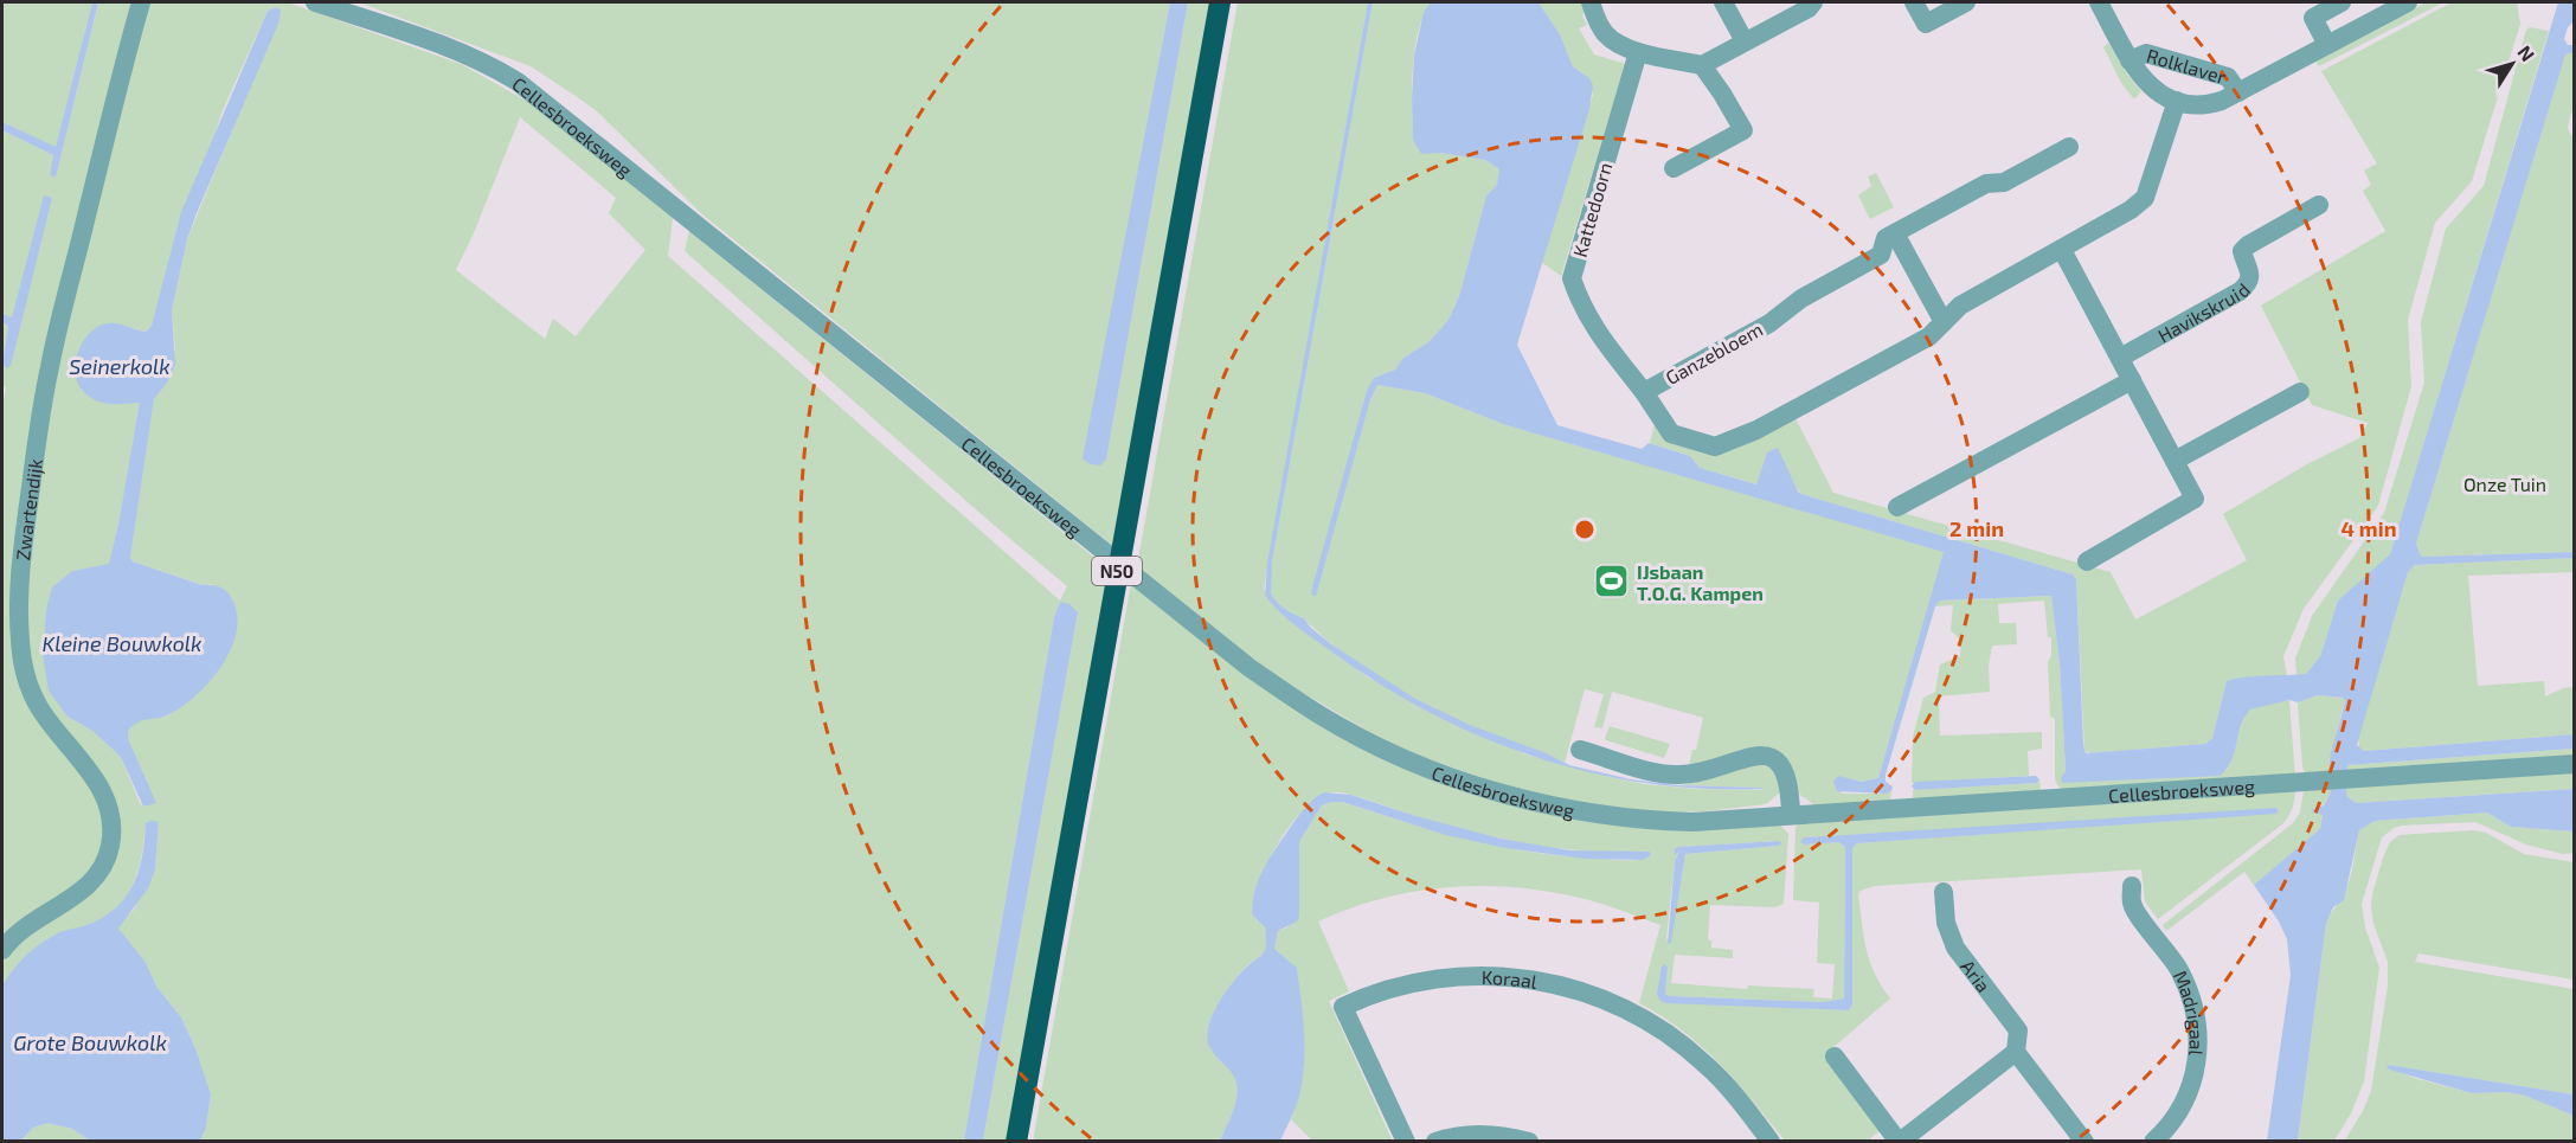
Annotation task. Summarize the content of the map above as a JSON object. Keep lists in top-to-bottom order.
{
  "streets": {
    "highway": ["N50"],
    "street": [
      "Rolklaver",
      "Cellesbroeksweg",
      "Kattedoorn",
      "Havikskruid",
      "Ganzebloem",
      "Zwartendijk",
      "Aria",
      "Koraal",
      "Madrigaal"
    ]
  },
  "crossings": [
    ["Rolklaver", "Ganzebloem"],
    ["Kattedoorn", "Ganzebloem"]
  ],
  "water": ["Seinerkolk", "Kleine Bouwkolk", "Grote Bouwkolk"],
  "parks": ["Onze Tuin"],
  "places": {
    "sports": ["IJsbaan T.O.G. Kampen"]
  },
  "north": "top right",
  "rings": ["2 min", "4 min"]
}
